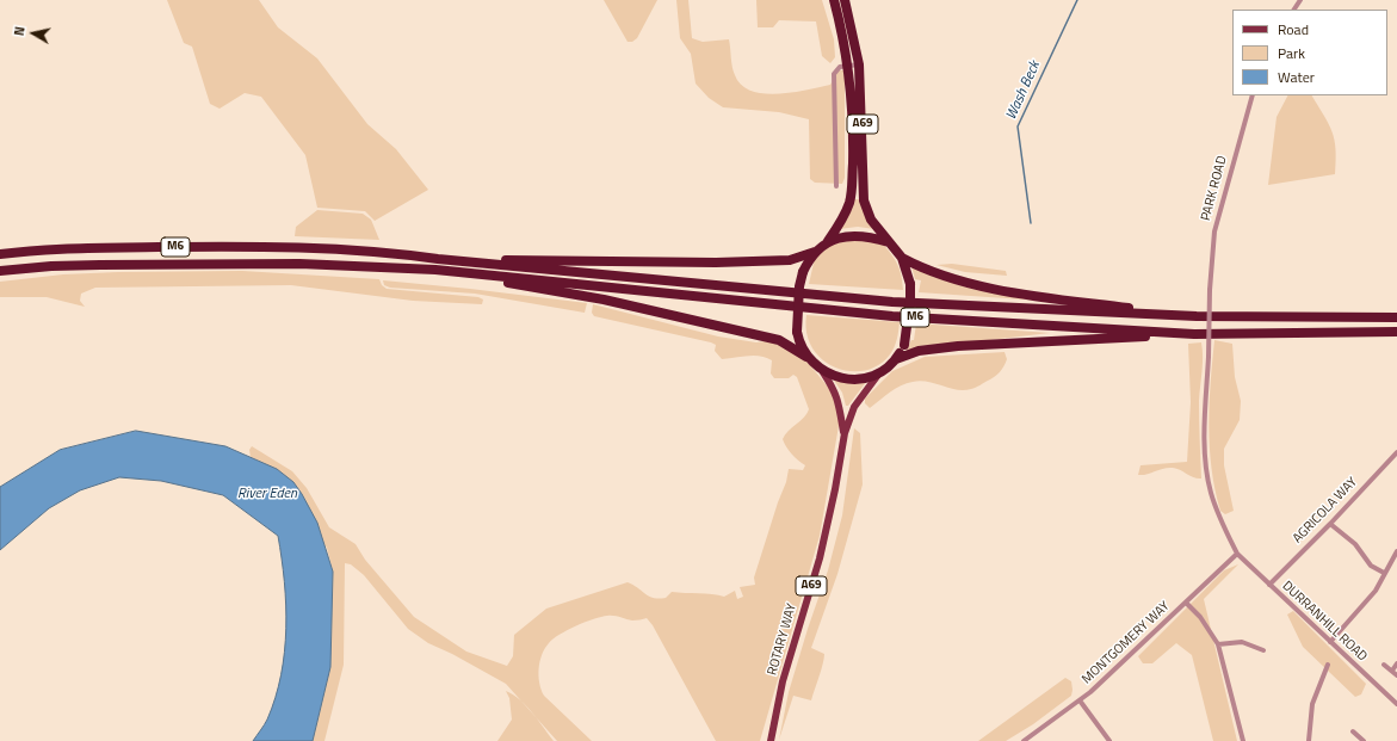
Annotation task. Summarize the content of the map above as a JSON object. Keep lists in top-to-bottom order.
{
  "streets": {
    "highway": ["A69", "M6"],
    "main road": ["ROTARY WAY"],
    "street": [
      "PARK ROAD",
      "AGRICOLA WAY",
      "DURRANHILL ROAD",
      "MONTGOMERY WAY"
    ]
  },
  "crossings": [
    ["A69", "ROTARY WAY"],
    ["PARK ROAD", "DURRANHILL ROAD"],
    ["AGRICOLA WAY", "DURRANHILL ROAD"],
    ["DURRANHILL ROAD", "MONTGOMERY WAY"]
  ],
  "water": ["Wash Beck", "River Eden"],
  "legend": ["Road", "Park", "Water"],
  "north": "left"
}
